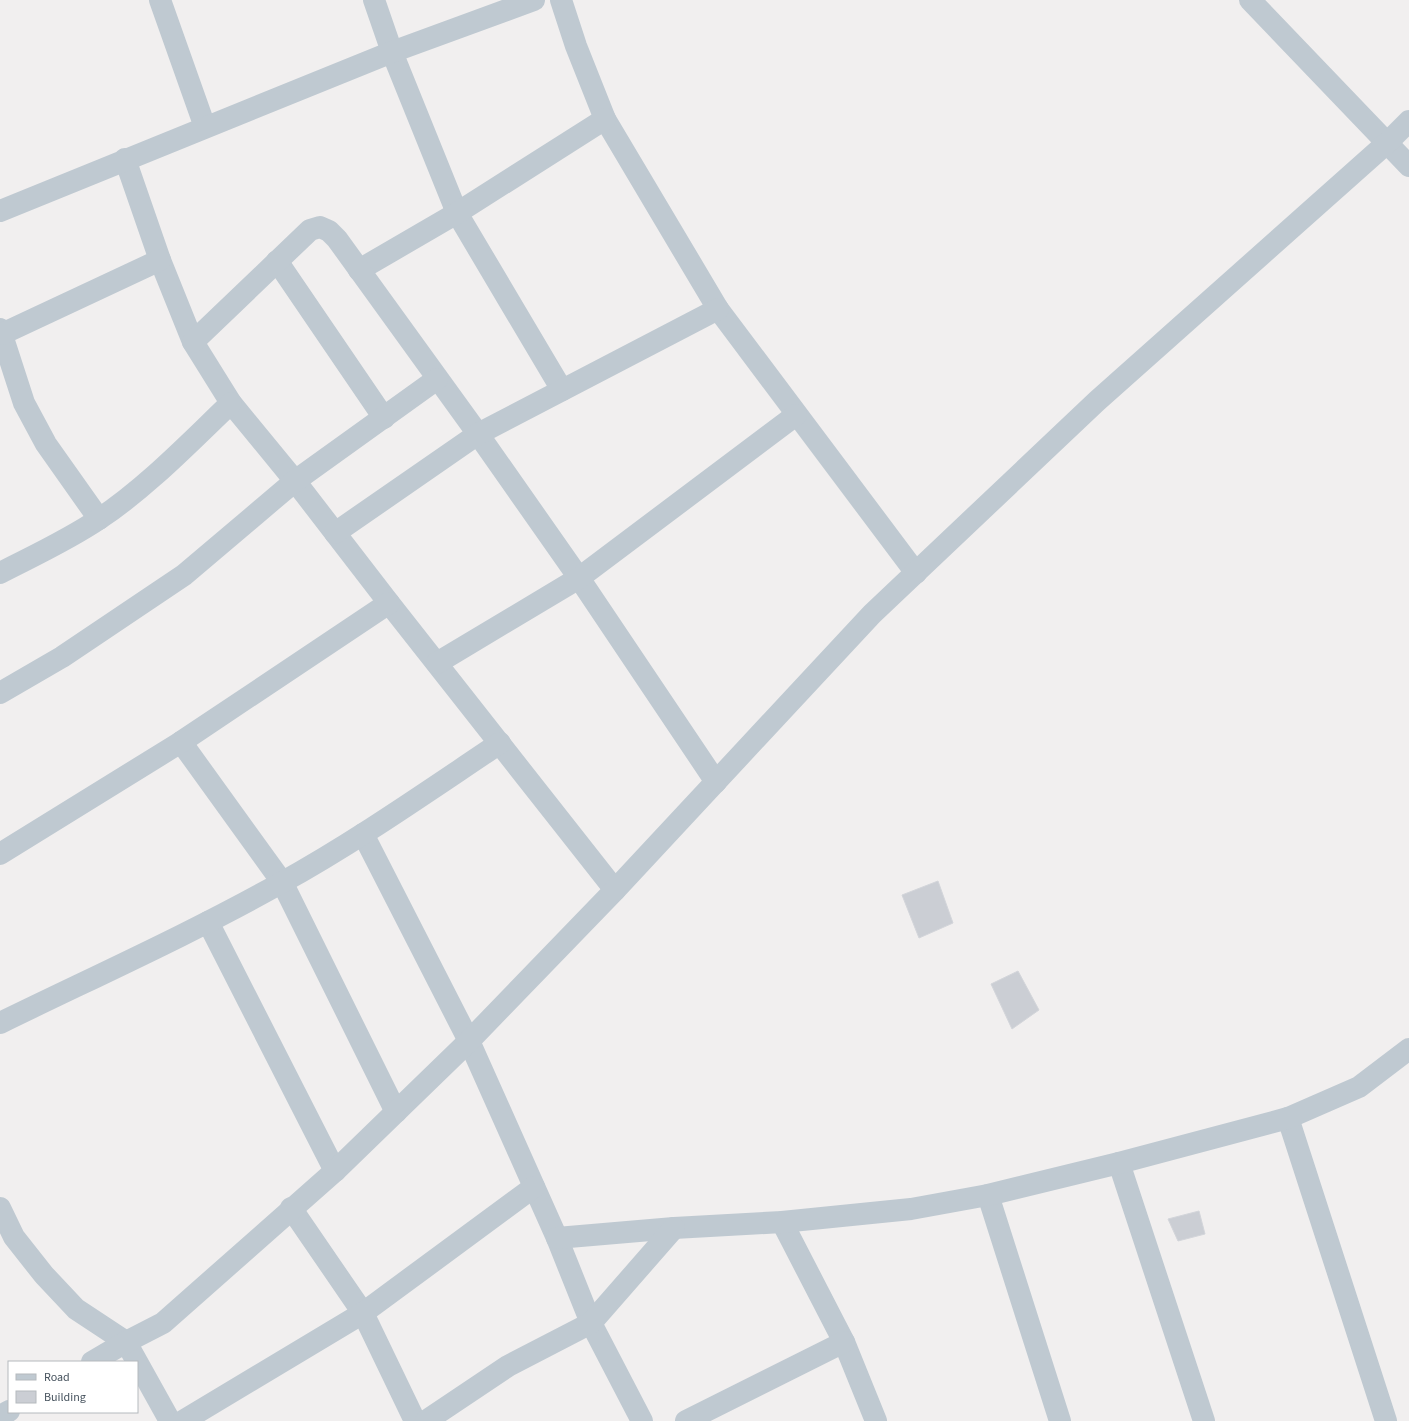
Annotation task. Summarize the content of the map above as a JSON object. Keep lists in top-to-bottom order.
{
  "legend": ["Road", "Building"]
}
